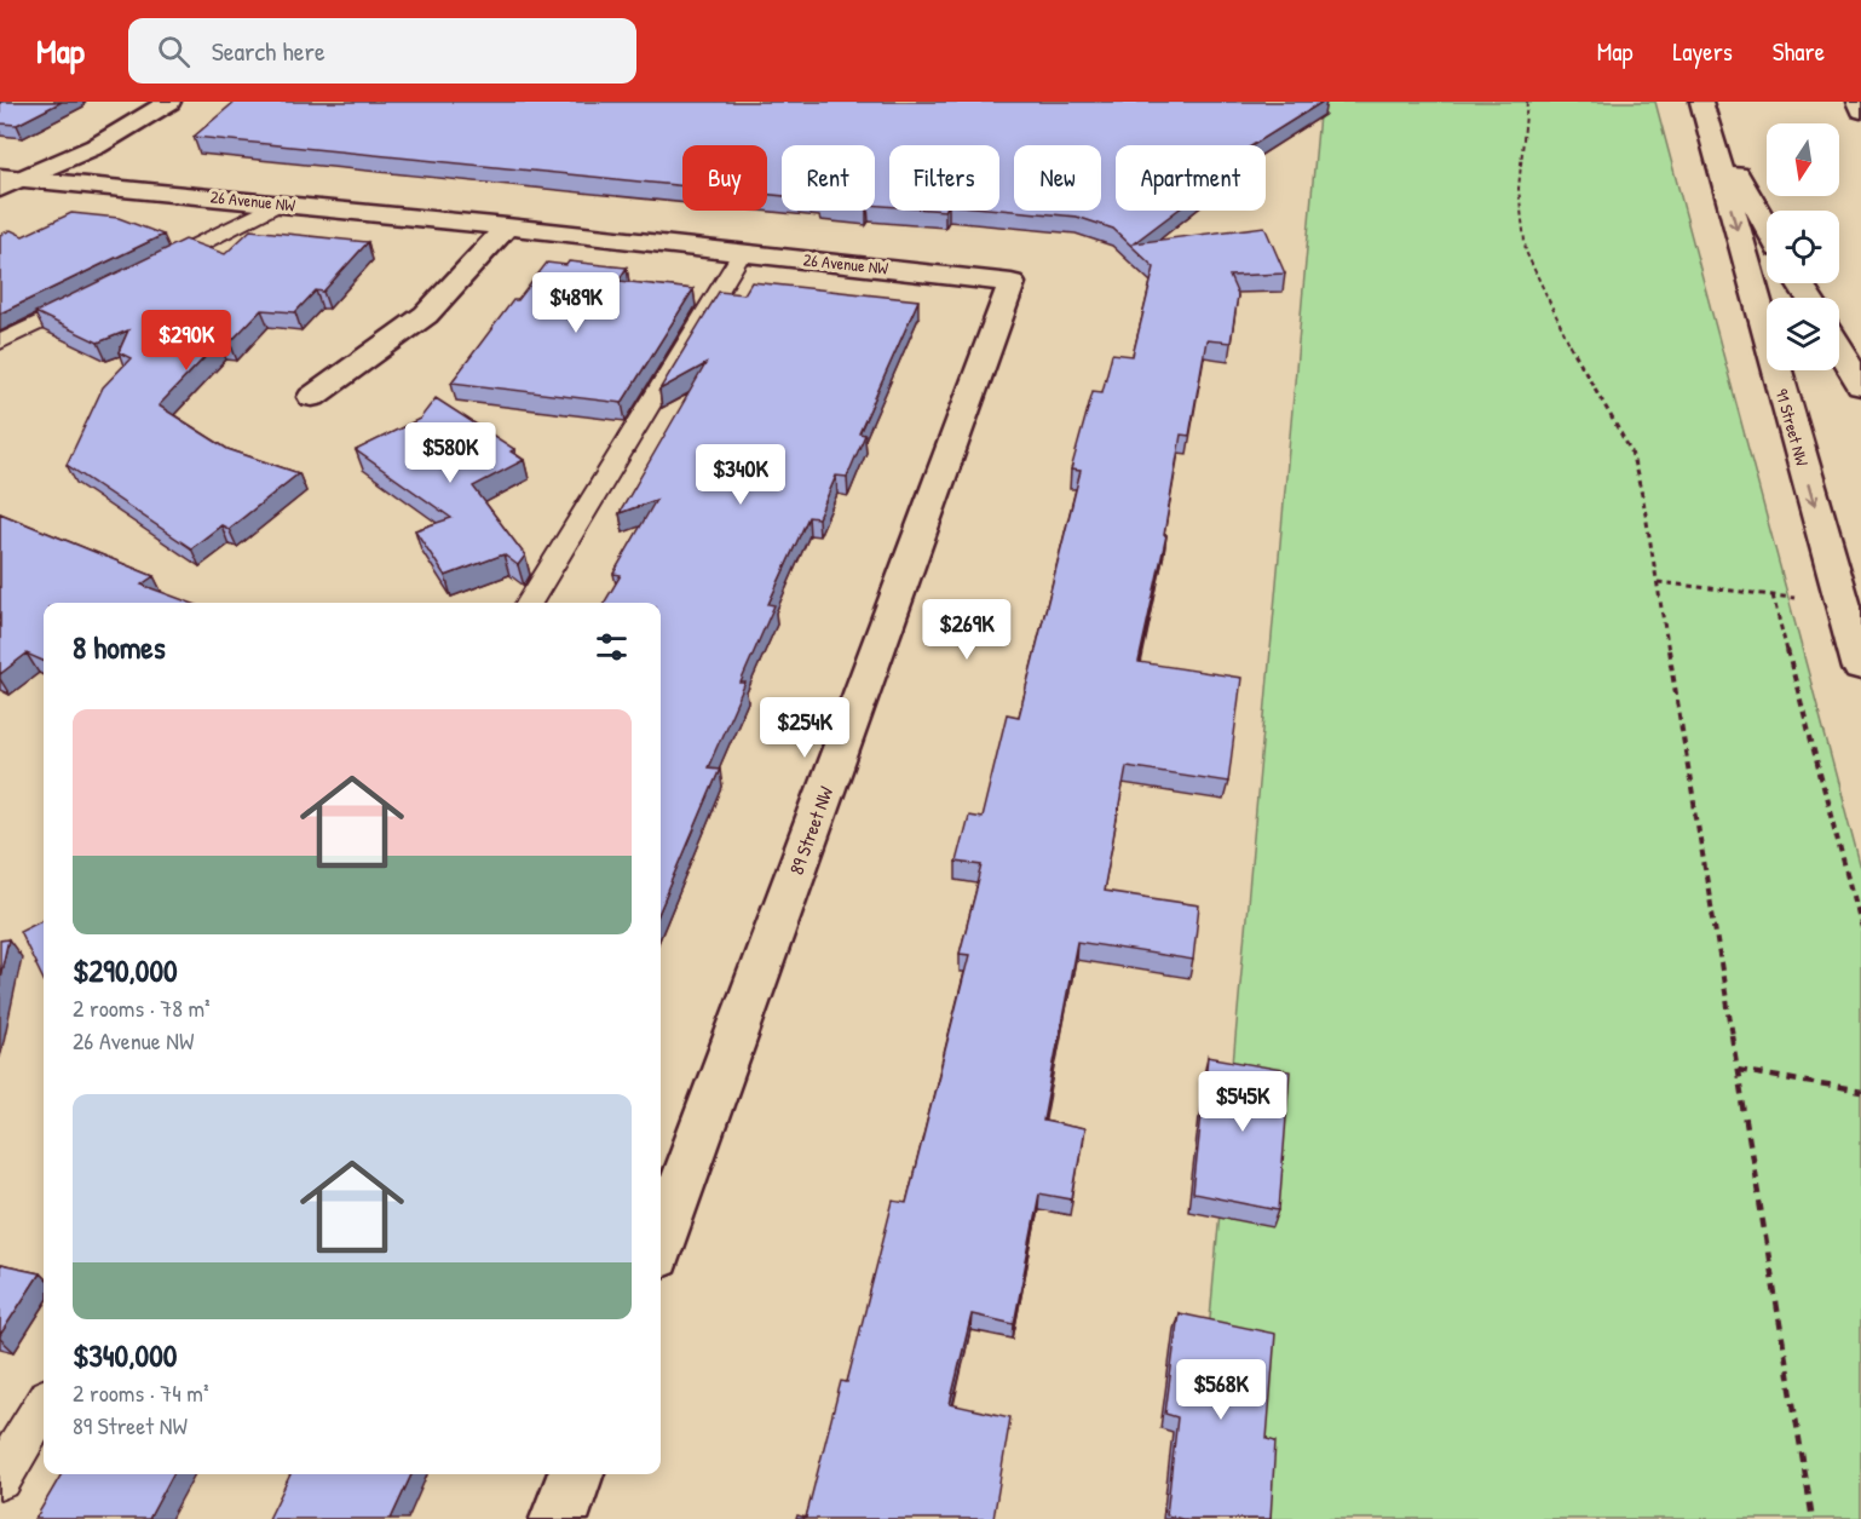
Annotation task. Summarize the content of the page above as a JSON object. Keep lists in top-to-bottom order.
{
  "streets": {
    "street": ["26 Avenue NW", "91 Street NW", "89 Street NW"]
  },
  "crossings": [
    ["26 Avenue NW", "89 Street NW"]
  ],
  "north": "bottom",
  "page": {
    "header": "Map",
    "search": "Search here",
    "nav": ["Map", "Layers", "Share"],
    "chip": [
      "Buy",
      "Rent",
      "Filters",
      "New",
      "Apartment"
    ],
    "price": [
      "$489K",
      "$290K",
      "$580K",
      "$340K",
      "$269K",
      "$254K",
      "$545K",
      "$568K"
    ],
    "heading": "8 homes",
    "list": [
      {
        "name": "$290,000",
        "note": "2 rooms · 78 m² · 26 Avenue NW"
      },
      {
        "name": "$340,000",
        "note": "2 rooms · 74 m² · 89 Street NW"
      }
    ]
  }
}
